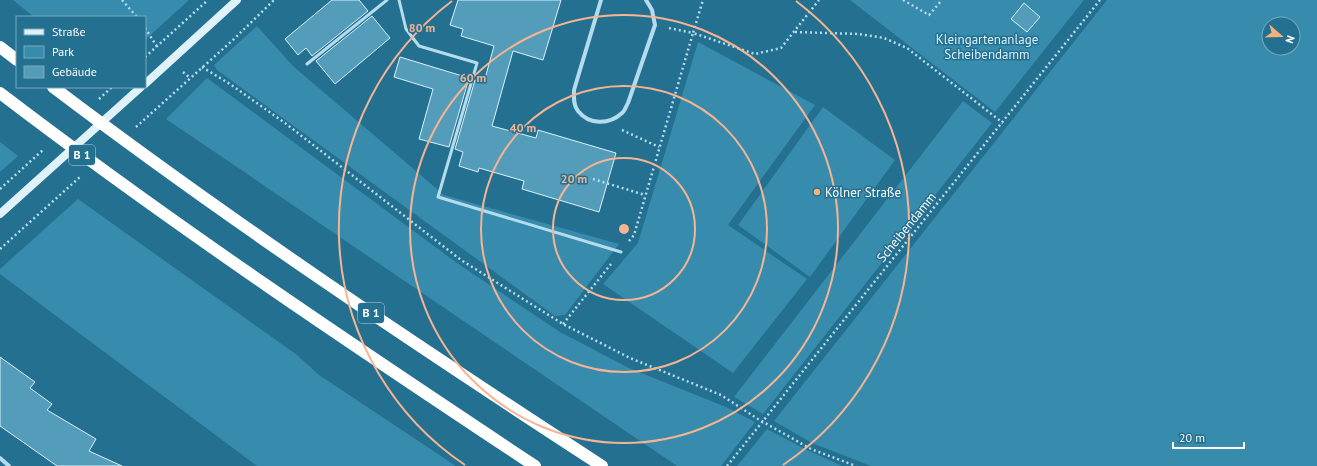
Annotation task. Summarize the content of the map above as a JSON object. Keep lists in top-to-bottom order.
{
  "streets": {
    "highway": ["B 1"],
    "path": ["Scheibendamm"]
  },
  "parks": ["Kleingartenanlage Scheibendamm"],
  "places": ["Kölner Straße"],
  "legend": ["Straße", "Park", "Gebäude"],
  "scale_bar": "20 m",
  "north": "right",
  "rings": [
    "80 m",
    "60 m",
    "40 m",
    "20 m"
  ]
}
